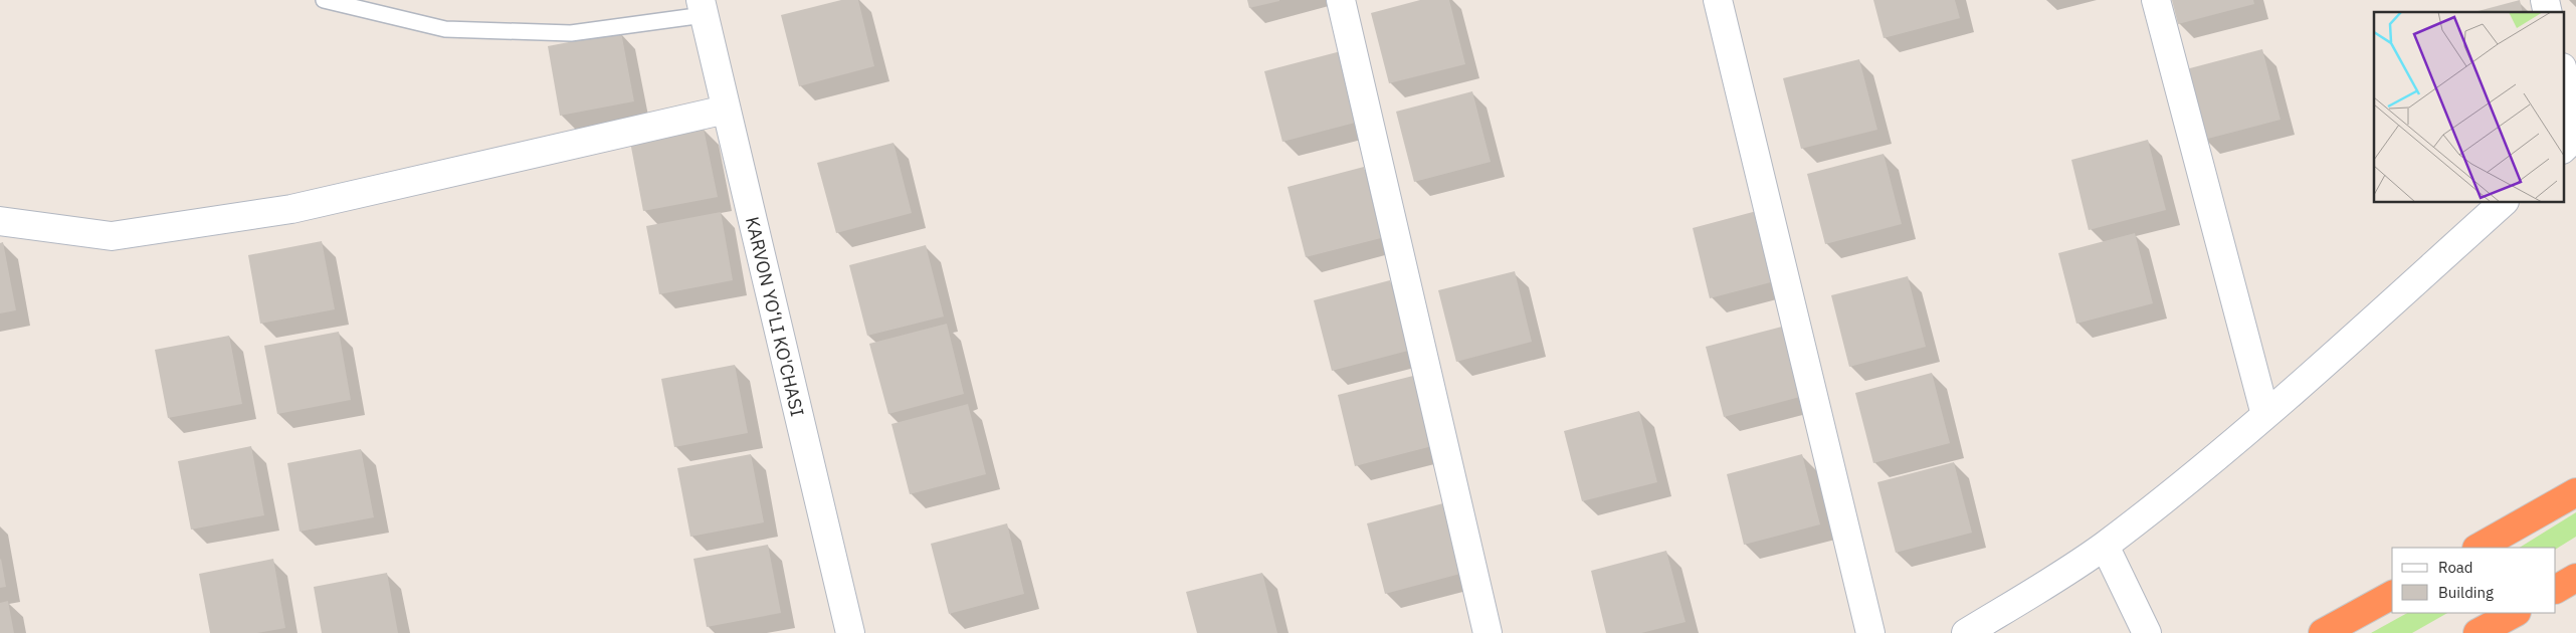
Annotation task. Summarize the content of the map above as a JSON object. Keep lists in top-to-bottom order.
{
  "streets": {
    "street": ["KARVON YO‘LI KO'CHASI"]
  },
  "legend": ["Road", "Building"]
}
